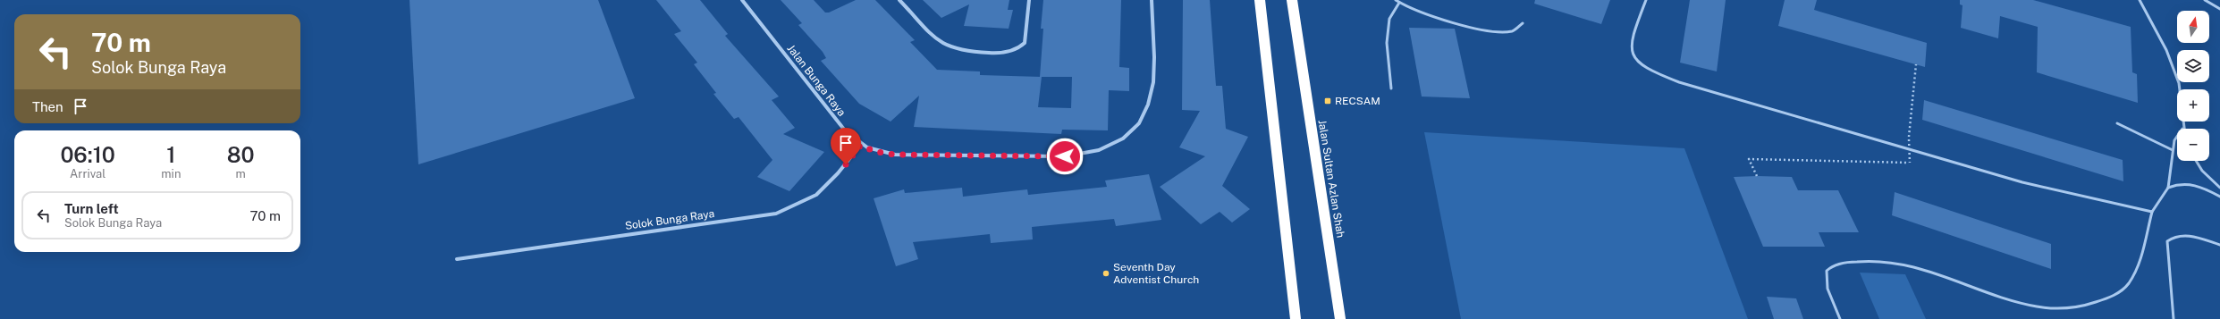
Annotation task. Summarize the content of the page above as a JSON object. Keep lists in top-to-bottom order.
{
  "streets": {
    "highway": ["Jalan Sultan Azlan Shah"],
    "street": ["Jalan Bunga Raya", "Solok Bunga Raya"]
  },
  "crossings": [
    ["Jalan Bunga Raya", "Solok Bunga Raya"]
  ],
  "places": {
    "transit": ["RECSAM"],
    "other": ["Seventh Day Adventist Church"]
  },
  "north": "top",
  "page": {
    "map_buttons": ["+", "−"],
    "turn": ["70 m", "Solok Bunga Raya"],
    "then": "Then",
    "eta": [
      "06:10",
      "Arrival",
      "1",
      "min",
      "80",
      "m"
    ],
    "list": [
      {
        "name": "Turn left",
        "note": "Solok Bunga Raya",
        "value": "70 m"
      }
    ]
  }
}
